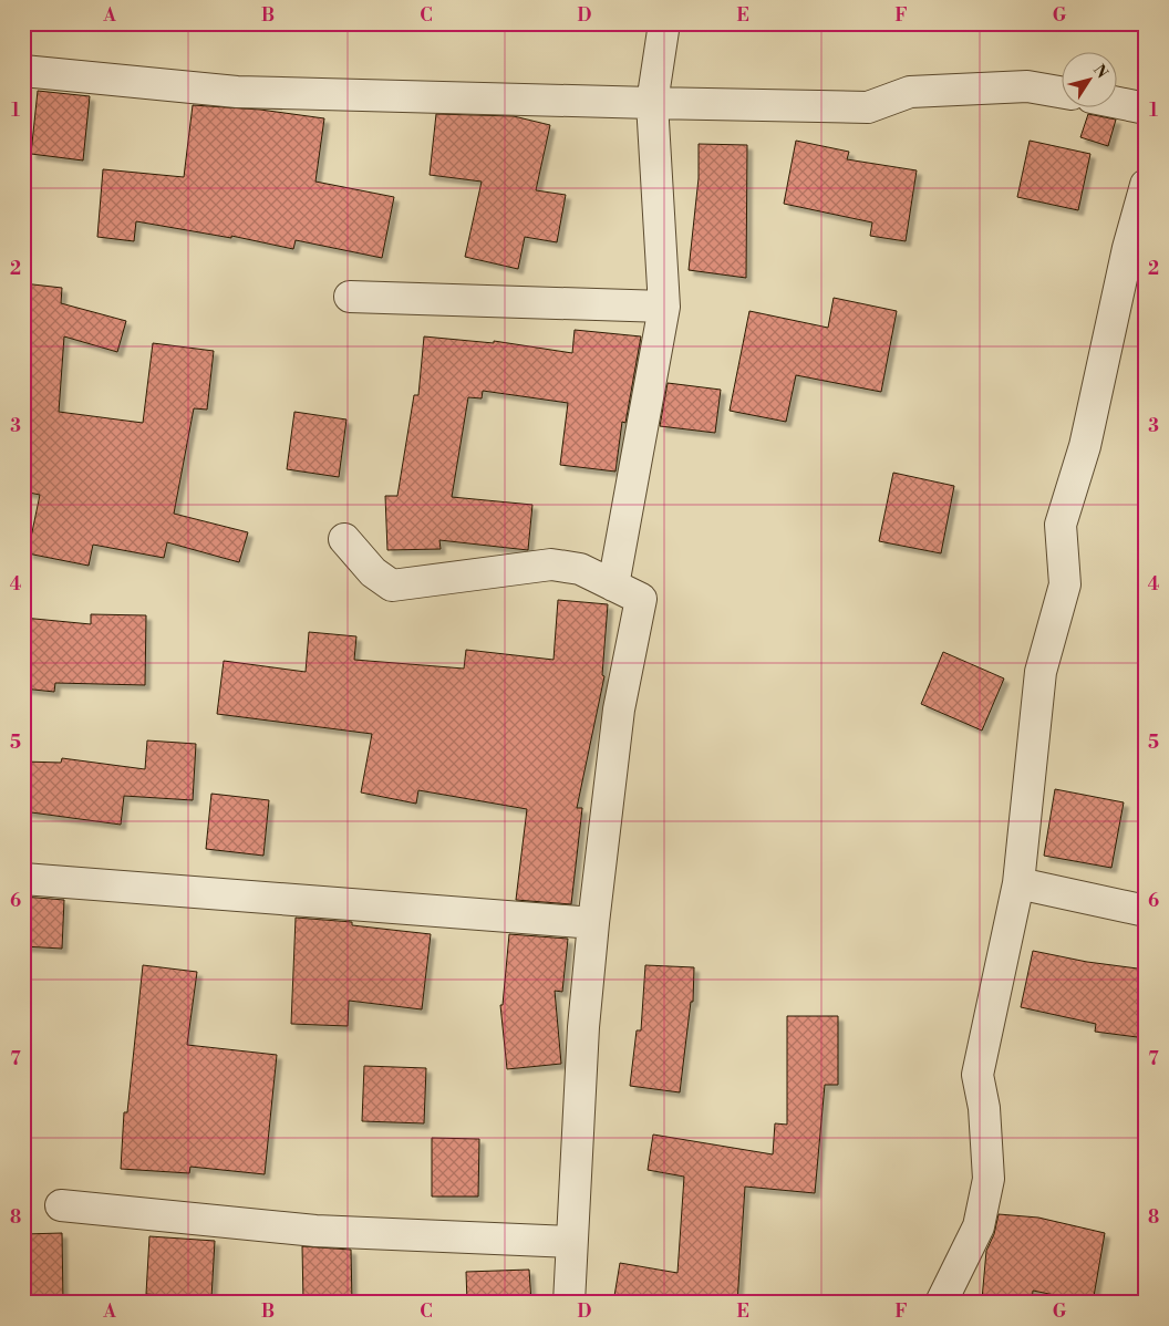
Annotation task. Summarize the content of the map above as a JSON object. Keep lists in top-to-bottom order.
{
  "north": "top right",
  "grid": {
    "columns": [
      "A",
      "B",
      "C",
      "D",
      "E",
      "F",
      "G"
    ],
    "rows": [
      "1",
      "2",
      "3",
      "4",
      "5",
      "6",
      "7",
      "8"
    ]
  }
}
